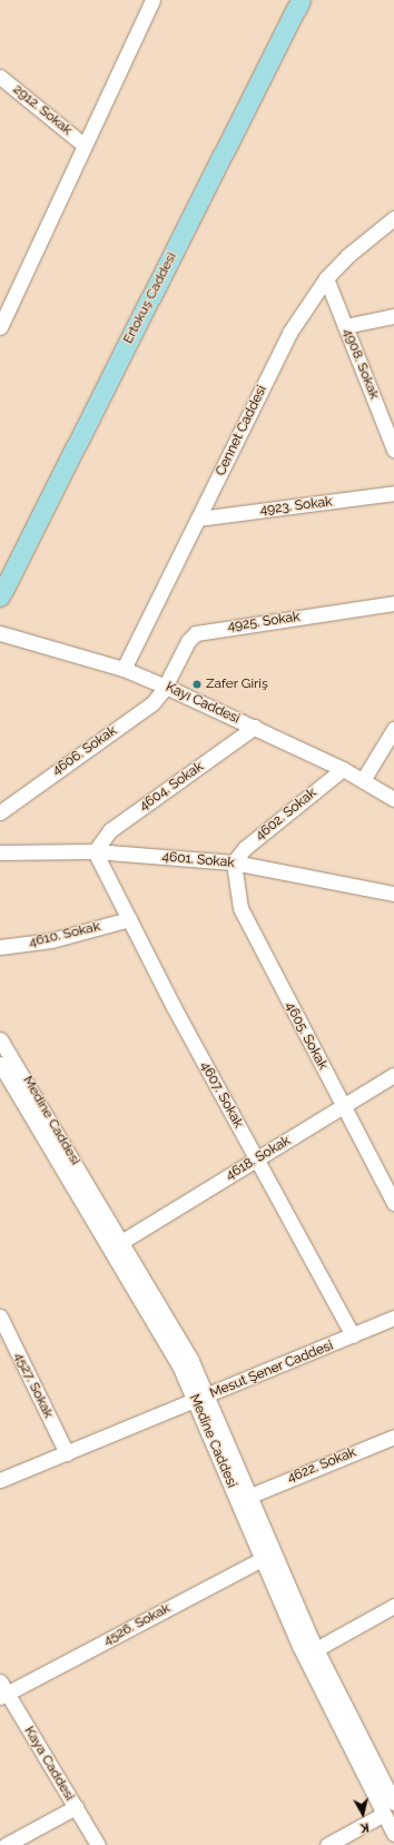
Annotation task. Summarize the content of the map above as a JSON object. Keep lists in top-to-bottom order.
{
  "streets": {
    "main road": ["Ertokuş Caddesi"],
    "street": [
      "2912. Sokak",
      "4908. Sokak",
      "Cennet Caddesi",
      "4923. Sokak",
      "4925. Sokak",
      "Kayı Caddesi",
      "4606. Sokak",
      "4604. Sokak",
      "4602. Sokak",
      "4601. Sokak",
      "4610. Sokak",
      "4605. Sokak",
      "4607. Sokak",
      "Medine Caddesi",
      "4618. Sokak",
      "Mesut Şener Caddesi",
      "4527. Sokak",
      "4622. Sokak",
      "4526. Sokak",
      "Kaya Caddesi"
    ]
  },
  "crossings": [
    ["4908. Sokak", "Cennet Caddesi"],
    ["Cennet Caddesi", "4923. Sokak"],
    ["Cennet Caddesi", "Kayı Caddesi"],
    ["4925. Sokak", "Kayı Caddesi"],
    ["4925. Sokak", "4606. Sokak"],
    ["Kayı Caddesi", "4606. Sokak"],
    ["Kayı Caddesi", "4604. Sokak"],
    ["Kayı Caddesi", "4602. Sokak"],
    ["4604. Sokak", "4601. Sokak"],
    ["4604. Sokak", "4607. Sokak"],
    ["4602. Sokak", "4601. Sokak"],
    ["4602. Sokak", "4605. Sokak"],
    ["4601. Sokak", "4605. Sokak"],
    ["4601. Sokak", "4607. Sokak"],
    ["4610. Sokak", "4607. Sokak"],
    ["4605. Sokak", "4618. Sokak"],
    ["4607. Sokak", "4618. Sokak"],
    ["4607. Sokak", "Mesut Şener Caddesi"],
    ["Medine Caddesi", "4618. Sokak"],
    ["Medine Caddesi", "Mesut Şener Caddesi"],
    ["Medine Caddesi", "4622. Sokak"],
    ["Medine Caddesi", "4526. Sokak"],
    ["Mesut Şener Caddesi", "4527. Sokak"],
    ["4526. Sokak", "Kaya Caddesi"]
  ],
  "places": ["Zafer Giriş"],
  "north": "bottom"
}
